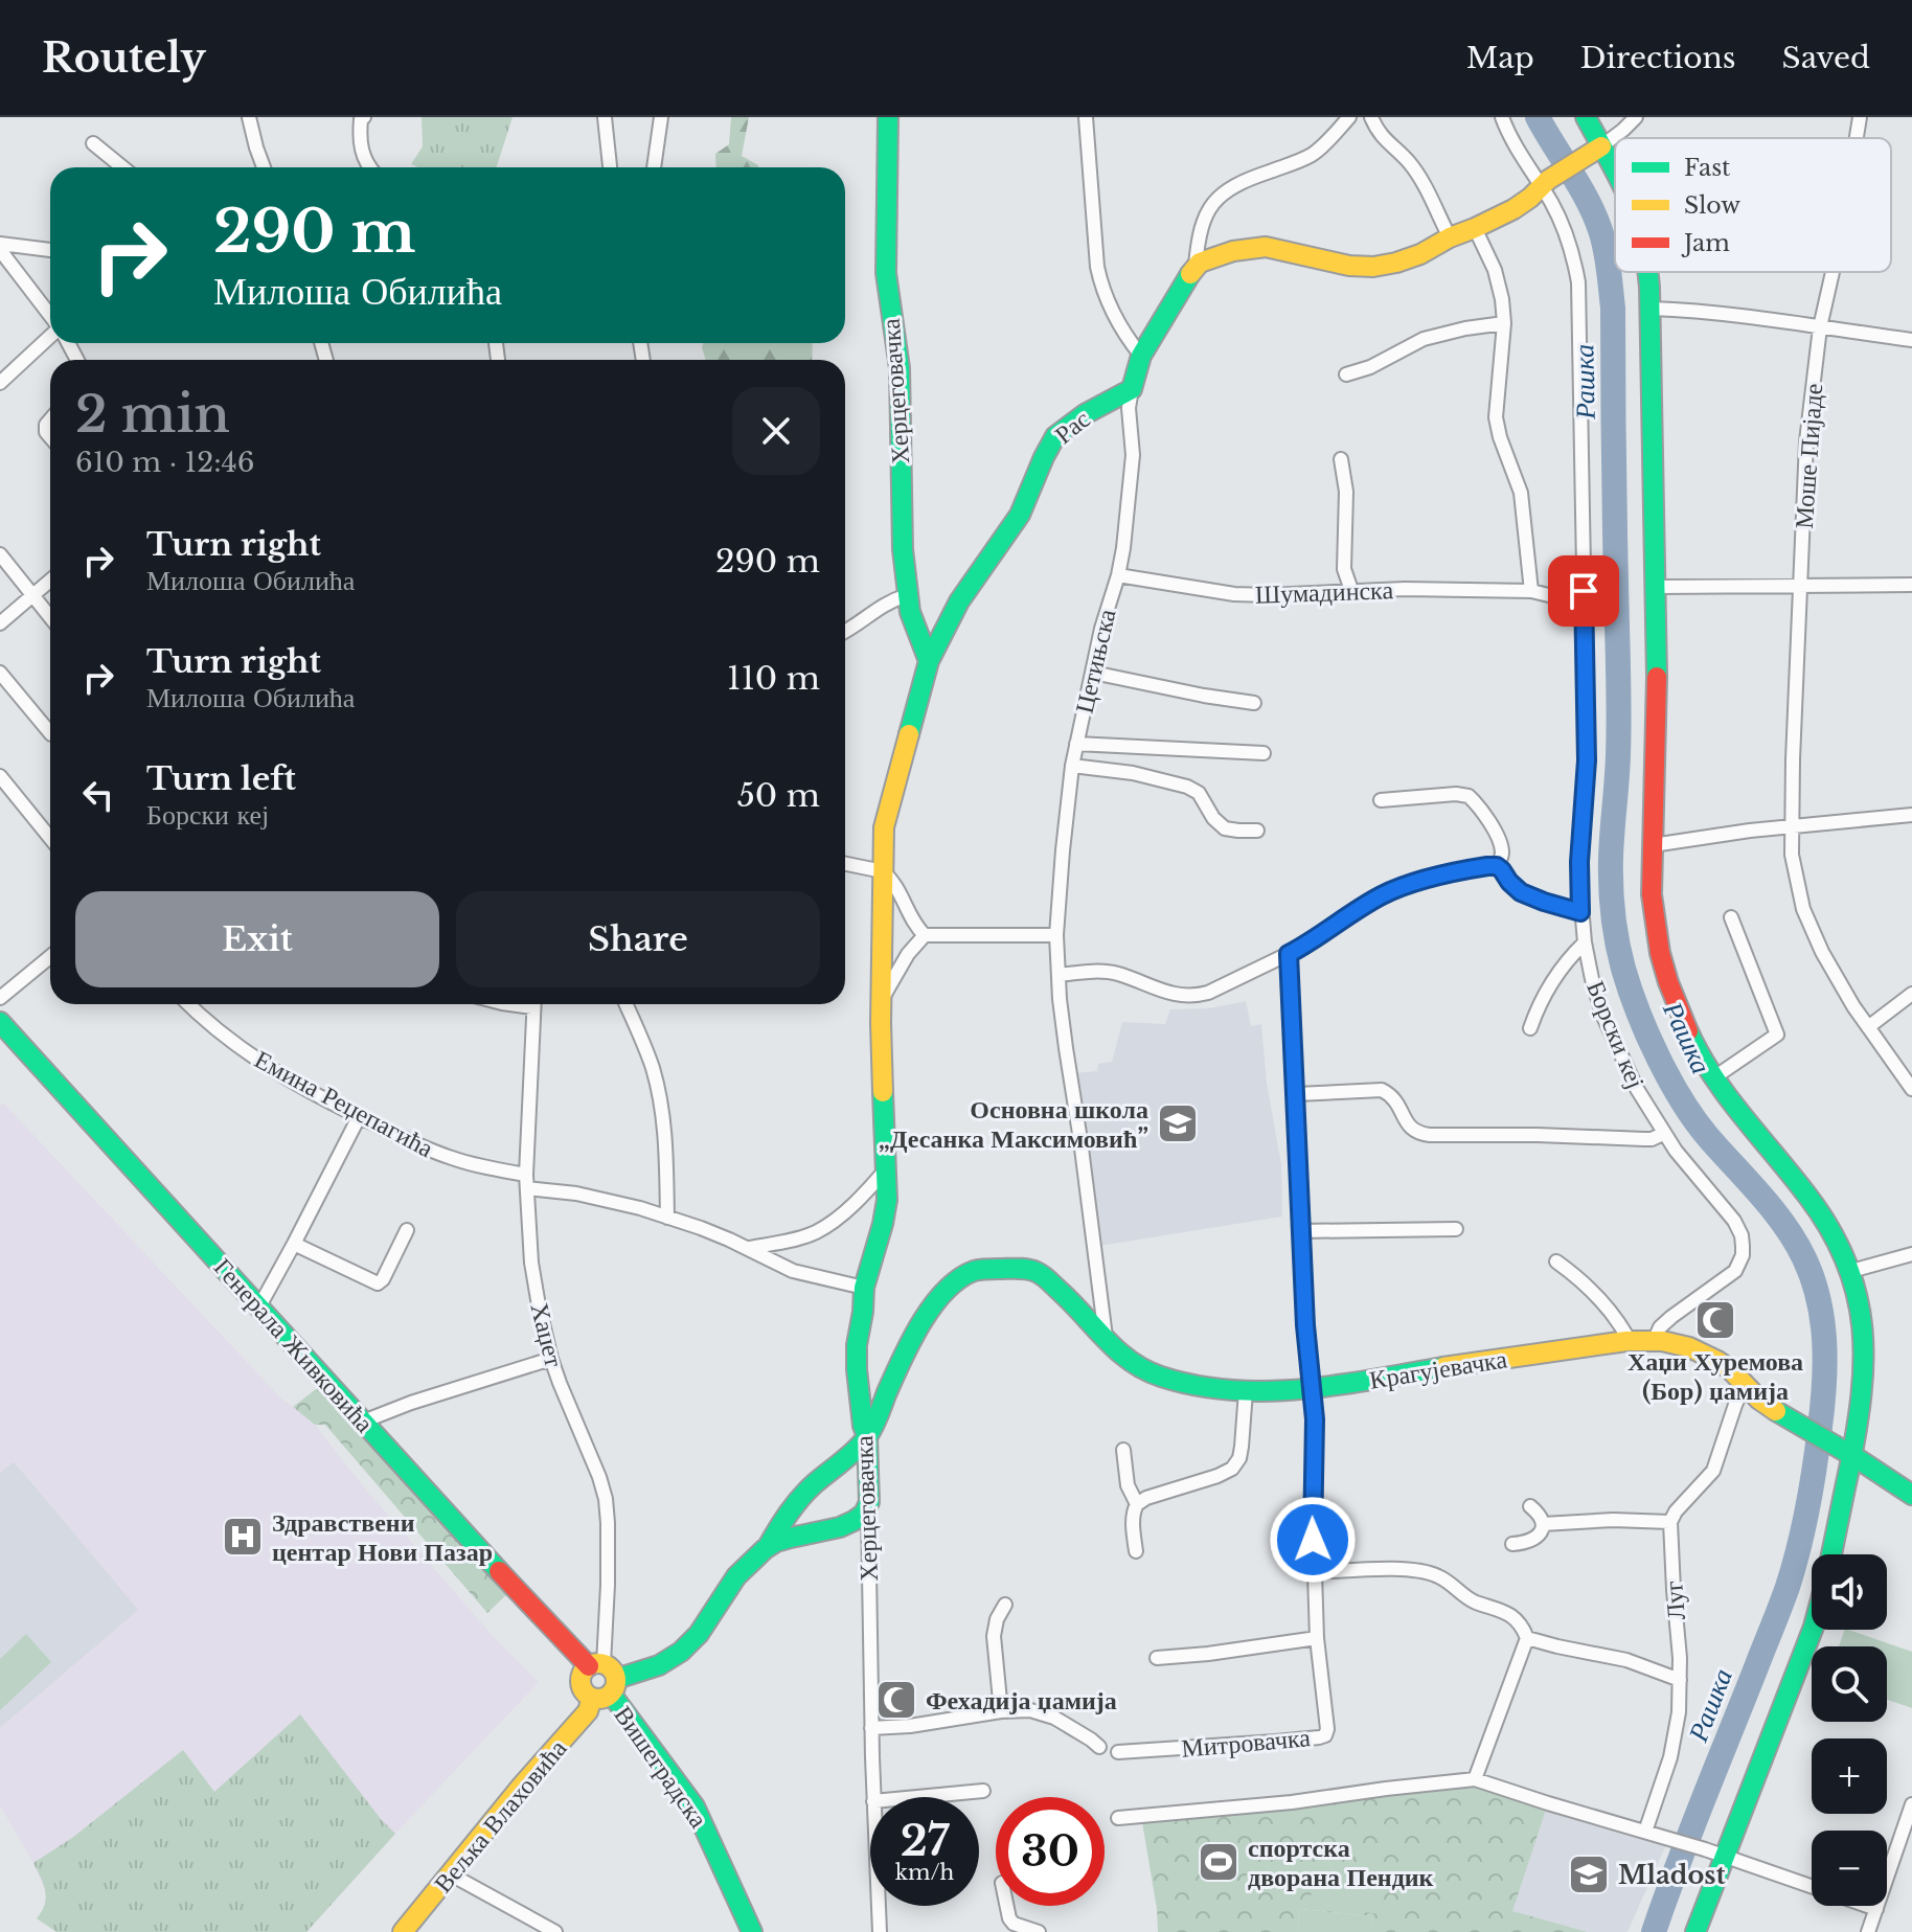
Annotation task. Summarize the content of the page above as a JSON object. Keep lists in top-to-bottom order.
{
  "streets": {
    "street": [
      "Херцеговачка",
      "Рас",
      "Моше Пијаде",
      "Шумадинска",
      "Цетињска",
      "Борски кеј",
      "Емина Реџепагића",
      "Хаџет",
      "Генерала Живковића",
      "Крагујевачка",
      "Луг",
      "Митровачка",
      "Вишеградска",
      "Вељка Влаховића"
    ]
  },
  "crossings": [
    ["Херцеговачка", "Рас"],
    ["Херцеговачка", "Крагујевачка"],
    ["Рас", "Цетињска"],
    ["Шумадинска", "Цетињска"],
    ["Шумадинска", "Борски кеј"],
    ["Цетињска", "Крагујевачка"],
    ["Борски кеј", "Крагујевачка"],
    ["Емина Реџепагића", "Хаџет"],
    ["Хаџет", "Генерала Живковића"],
    ["Хаџет", "Вишеградска"],
    ["Хаџет", "Вељка Влаховића"],
    ["Генерала Живковића", "Вишеградска"],
    ["Генерала Живковића", "Вељка Влаховића"],
    ["Крагујевачка", "Митровачка"],
    ["Вишеградска", "Вељка Влаховића"]
  ],
  "water": ["Рашка"],
  "places": {
    "school or university": ["Основна школа „Десанка Максимовић”", "Mladost"],
    "mosque": ["Хаџи Хуремова (Бор) џамија", "Фехадија џамија"],
    "hospital": ["Здравствени центар Нови Пазар"],
    "sports": ["спортска дворана Пендик"]
  },
  "legend": ["Fast", "Slow", "Jam"],
  "page": {
    "header": "Routely",
    "nav": ["Map", "Directions", "Saved"],
    "turn": ["290 m", "Милоша Обилића"],
    "heading": ["2 min", "610 m · 12:46"],
    "list": [
      {
        "name": "Turn right",
        "note": "Милоша Обилића",
        "value": "290 m"
      },
      {
        "name": "Turn right",
        "note": "Милоша Обилића",
        "value": "110 m"
      },
      {
        "name": "Turn left",
        "note": "Борски кеј",
        "value": "50 m"
      }
    ],
    "buttons": ["Exit", "Share"],
    "map_buttons": ["+", "−"],
    "speed": "27 km/h",
    "limit": "30"
  }
}
